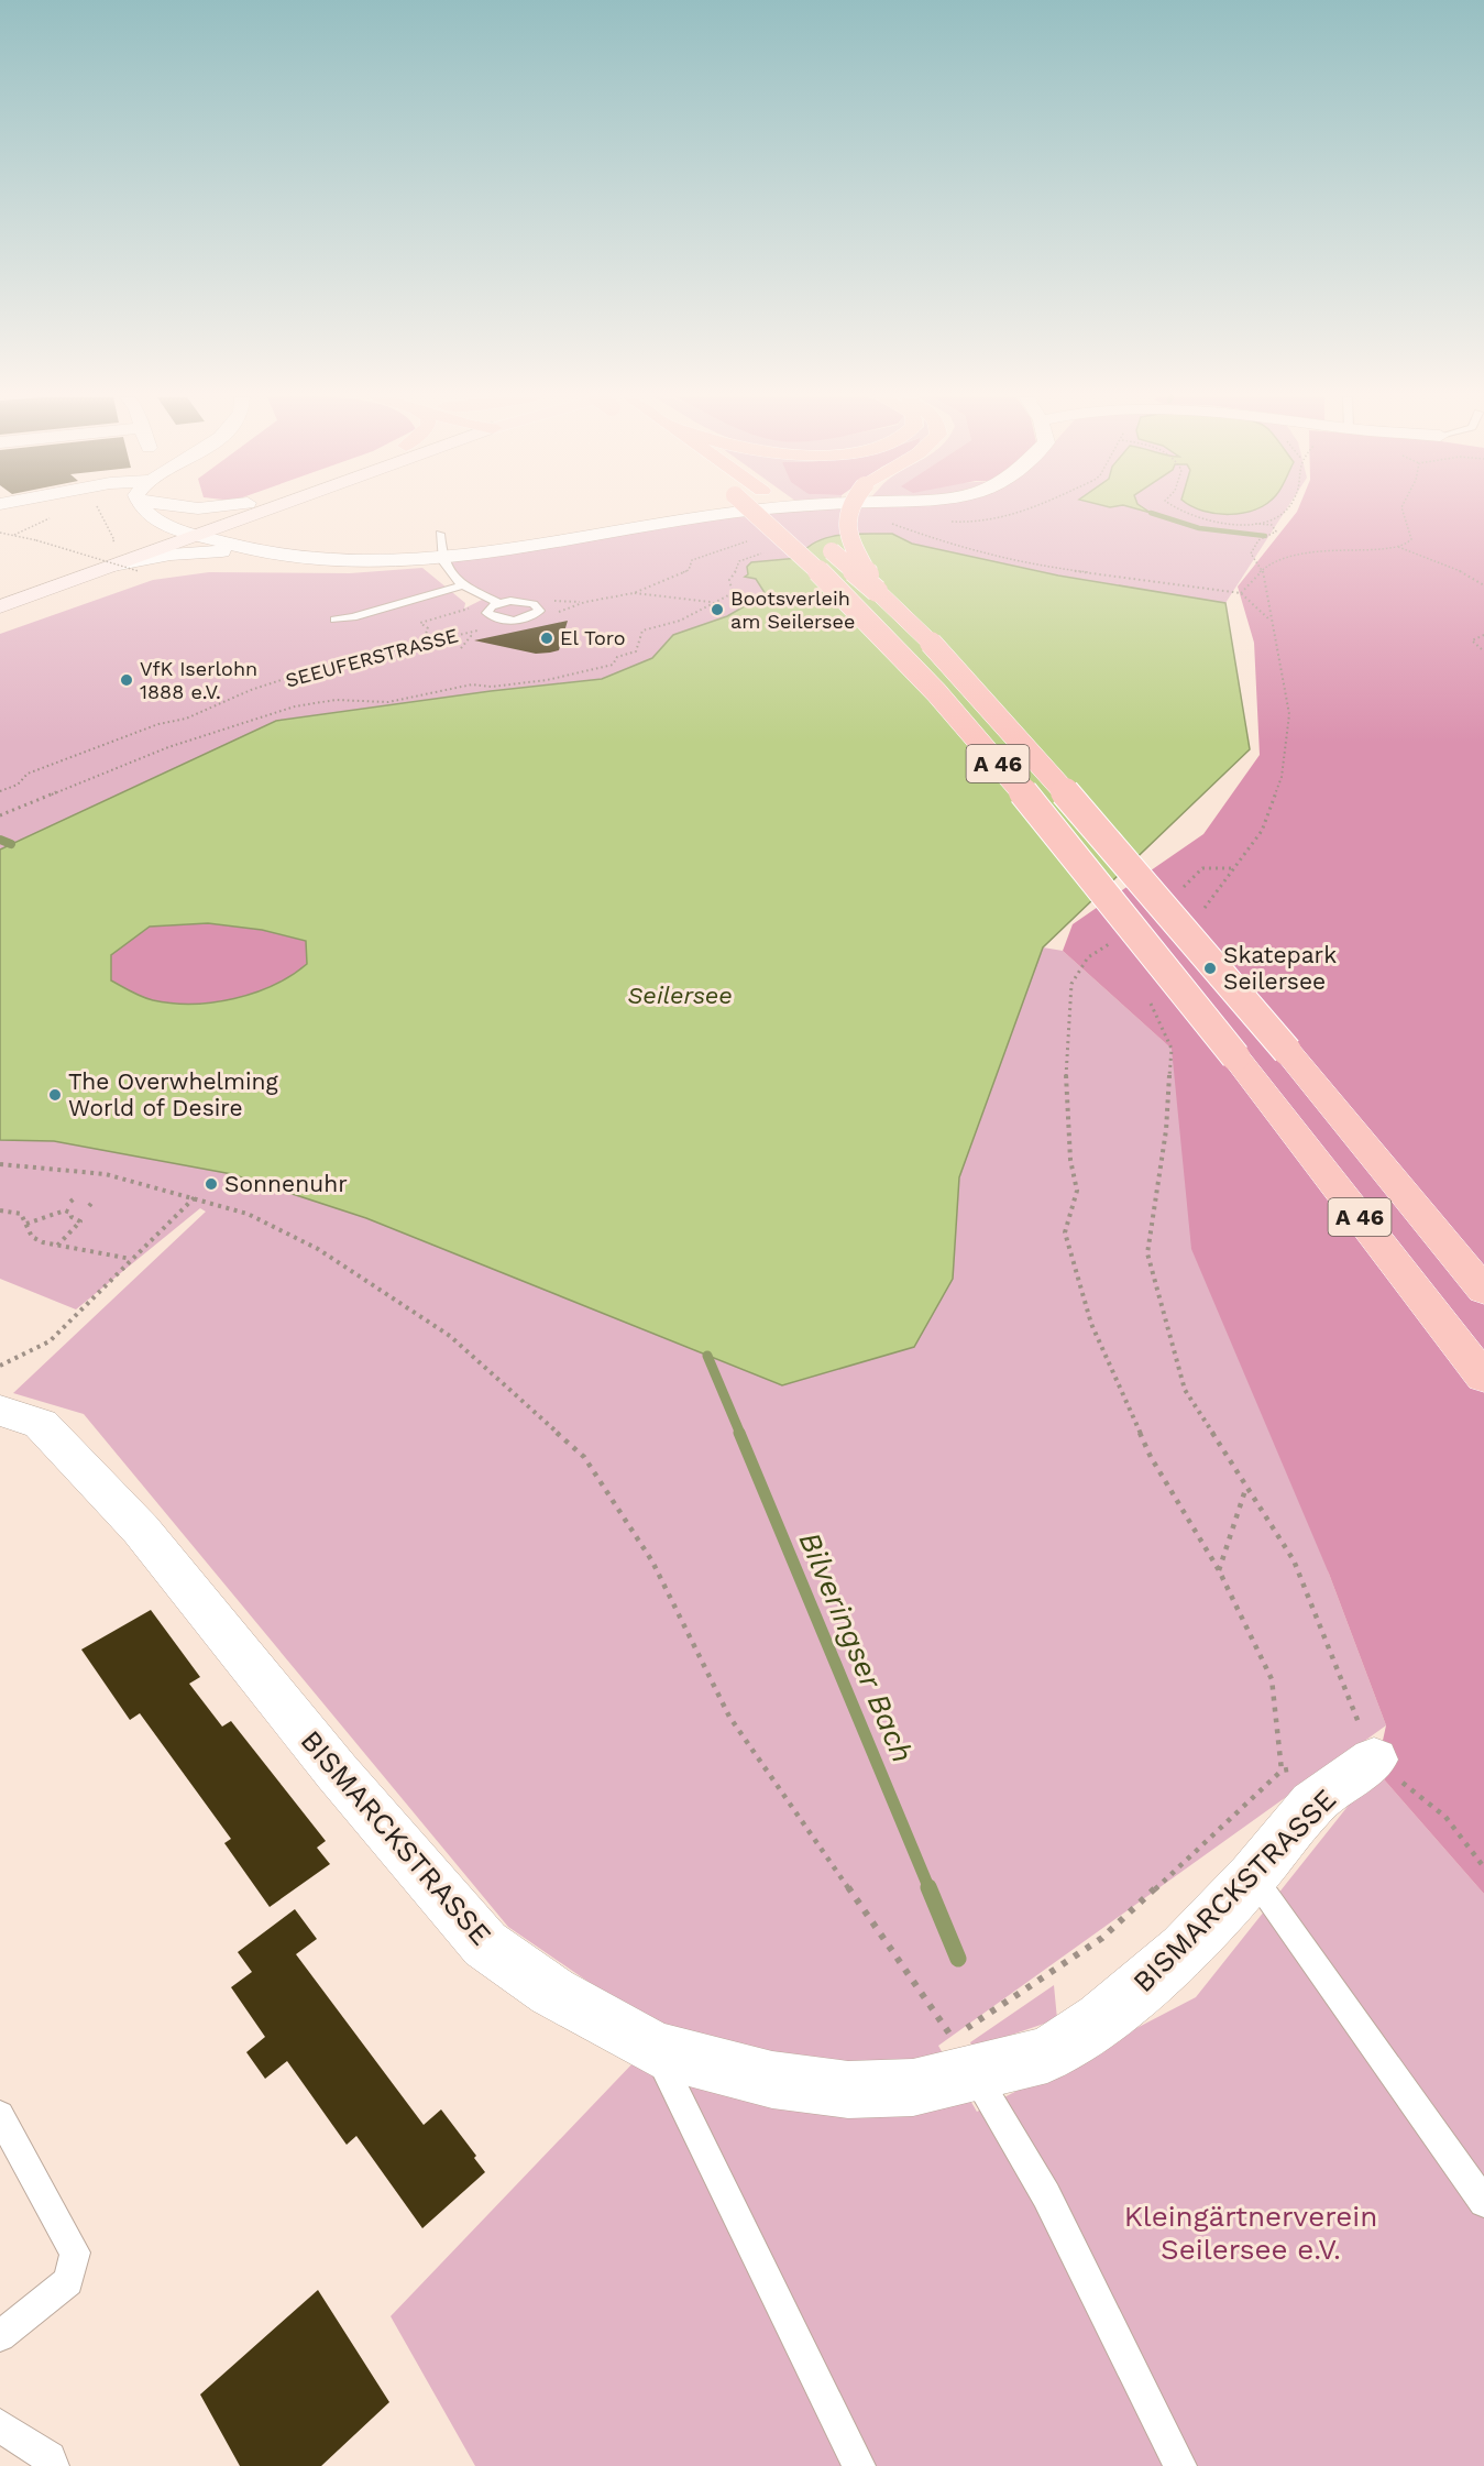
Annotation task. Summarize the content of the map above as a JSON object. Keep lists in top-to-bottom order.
{
  "streets": {
    "highway": ["A 46"],
    "street": ["BISMARCKSTRASSE"],
    "path": ["SEEUFERSTRASSE"]
  },
  "water": ["Seilersee", "Bilveringser Bach"],
  "parks": ["Kleingärtnerverein Seilersee e.V."],
  "places": [
    "Bootsverleih am Seilersee",
    "El Toro",
    "VfK Iserlohn 1888 e.V.",
    "Skatepark Seilersee",
    "The Overwhelming World of Desire",
    "Sonnenuhr"
  ]
}
